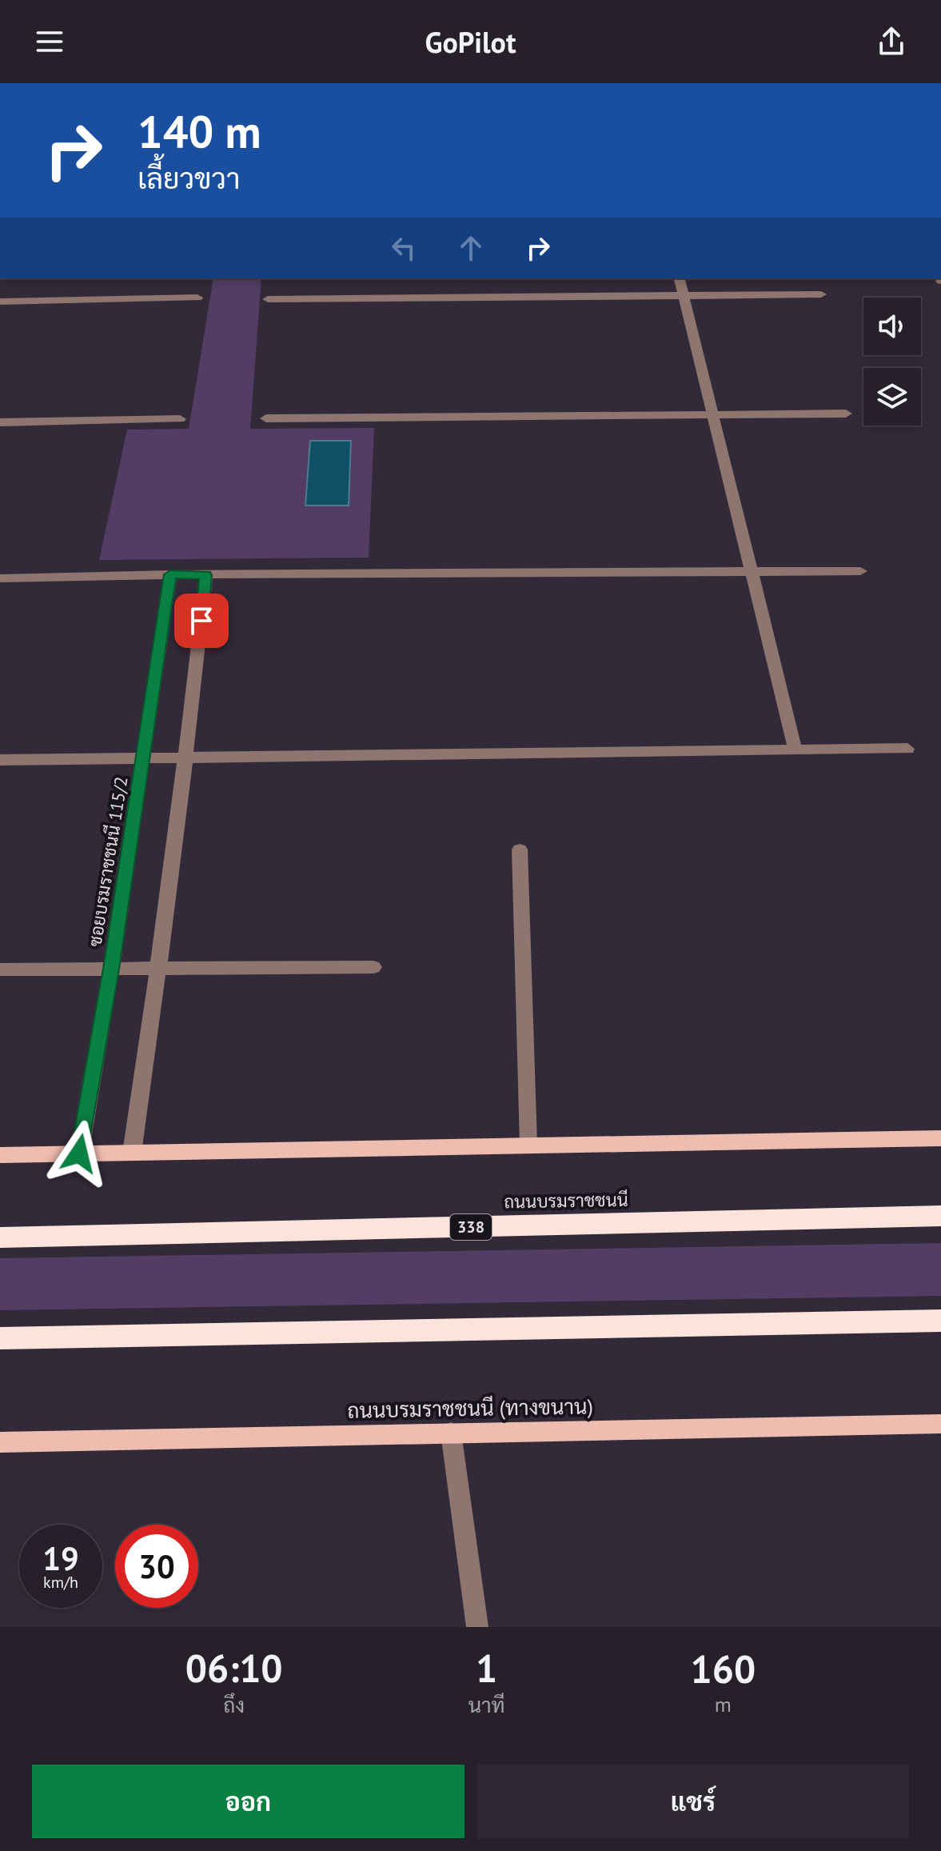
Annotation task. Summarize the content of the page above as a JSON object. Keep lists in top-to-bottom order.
{
  "streets": {
    "highway": ["ถนนบรมราชชนนี", "338"],
    "main road": ["ถนนบรมราชชนนี (ทางขนาน)"],
    "street": ["ซอยบรมราชชนนี 115/2"]
  },
  "page": {
    "header": "GoPilot",
    "turn": ["140 m", "เลี้ยวขวา"],
    "speed": "19 km/h",
    "limit": "30",
    "eta": [
      "06:10",
      "ถึง",
      "1",
      "นาที",
      "160",
      "m"
    ],
    "buttons": ["ออก", "แชร์"]
  }
}
